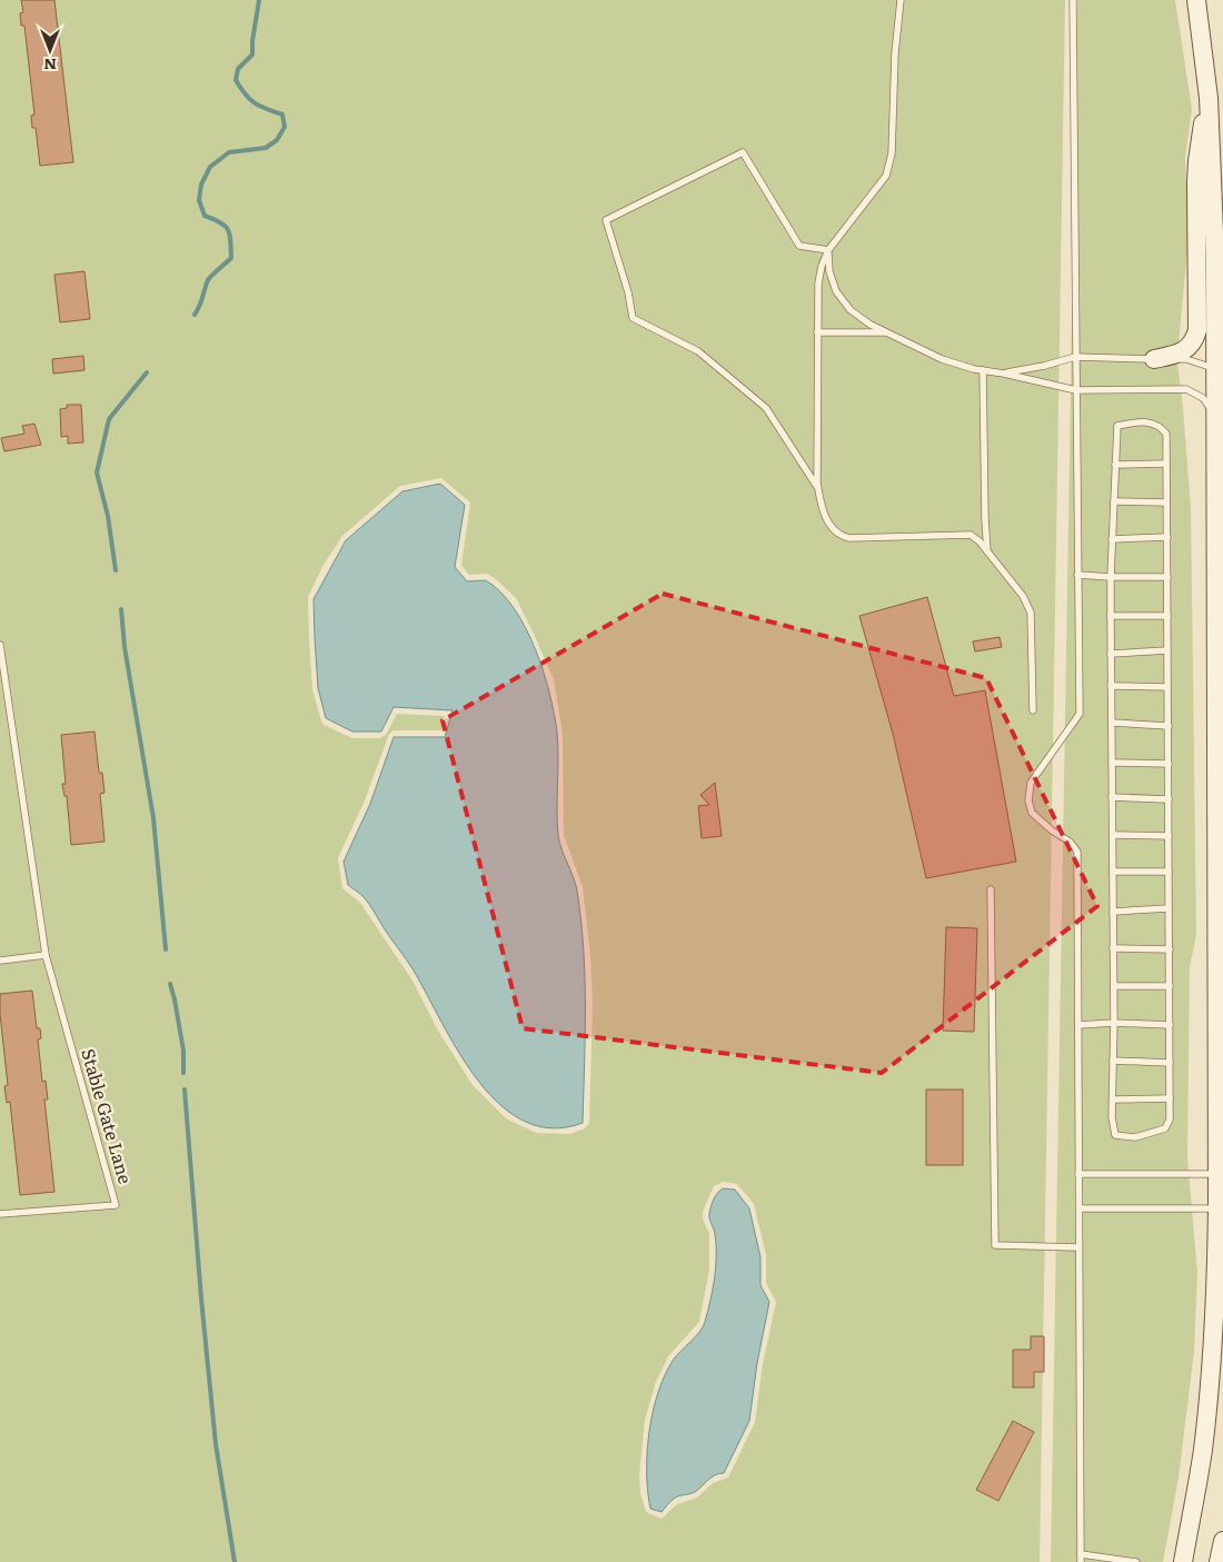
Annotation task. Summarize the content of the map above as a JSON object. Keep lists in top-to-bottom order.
{
  "streets": {
    "lane": ["Stable Gate Lane"]
  },
  "north": "bottom"
}
